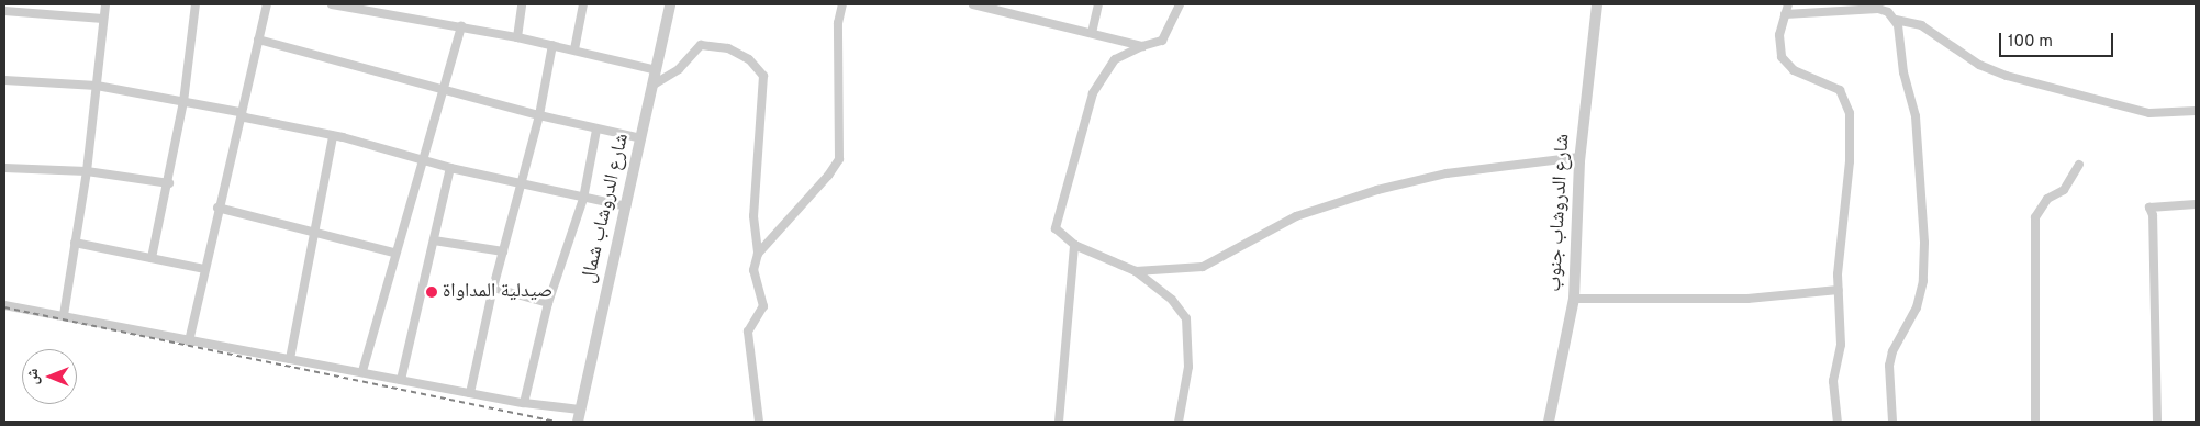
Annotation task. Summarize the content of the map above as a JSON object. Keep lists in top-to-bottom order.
{
  "streets": {
    "street": ["شارع الدروشاب شمال", "شارع الدروشاب جنوب"]
  },
  "places": ["صيدلية المداواة"],
  "scale_bar": "100 m",
  "north": "left"
}
